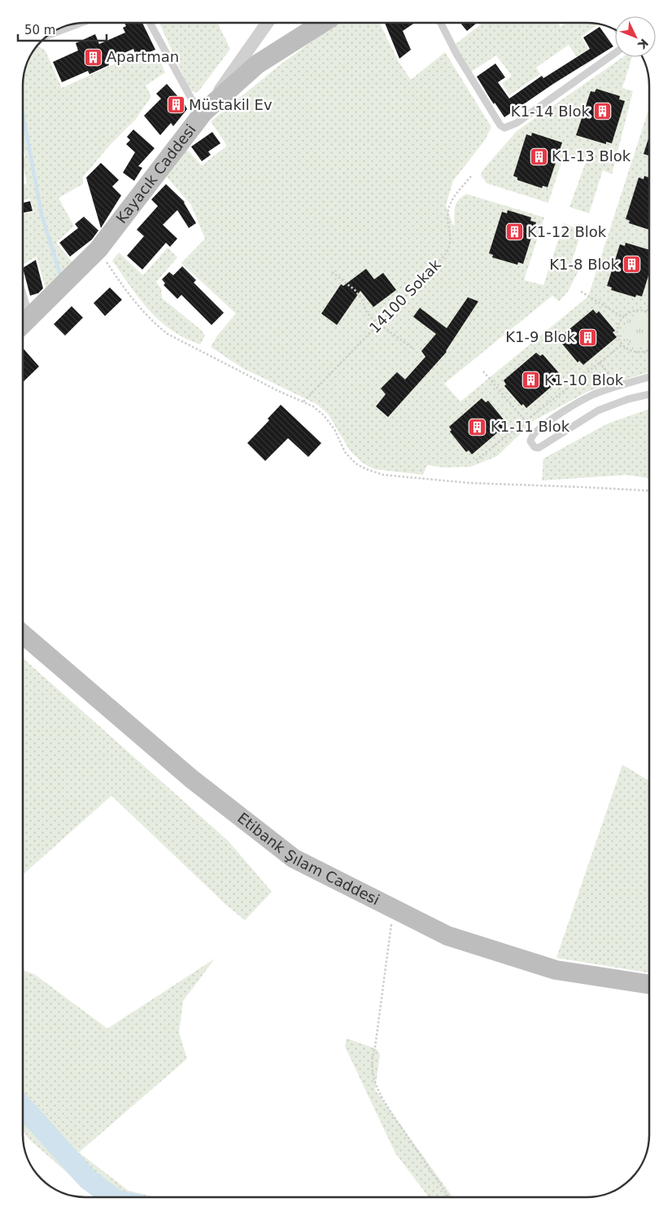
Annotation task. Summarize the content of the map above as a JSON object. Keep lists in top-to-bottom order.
{
  "streets": {
    "street": ["Kayacık Caddesi", "Etibank Şılam Caddesi"],
    "path": ["14100 Sokak"]
  },
  "places": {
    "building": [
      "Apartman",
      "Müstakil Ev",
      "K1-14 Blok",
      "K1-13 Blok",
      "K1-12 Blok",
      "K1-8 Blok",
      "K1-9 Blok",
      "K1-10 Blok",
      "K1-11 Blok"
    ]
  },
  "scale_bar": "50 m",
  "north": "bottom right"
}
